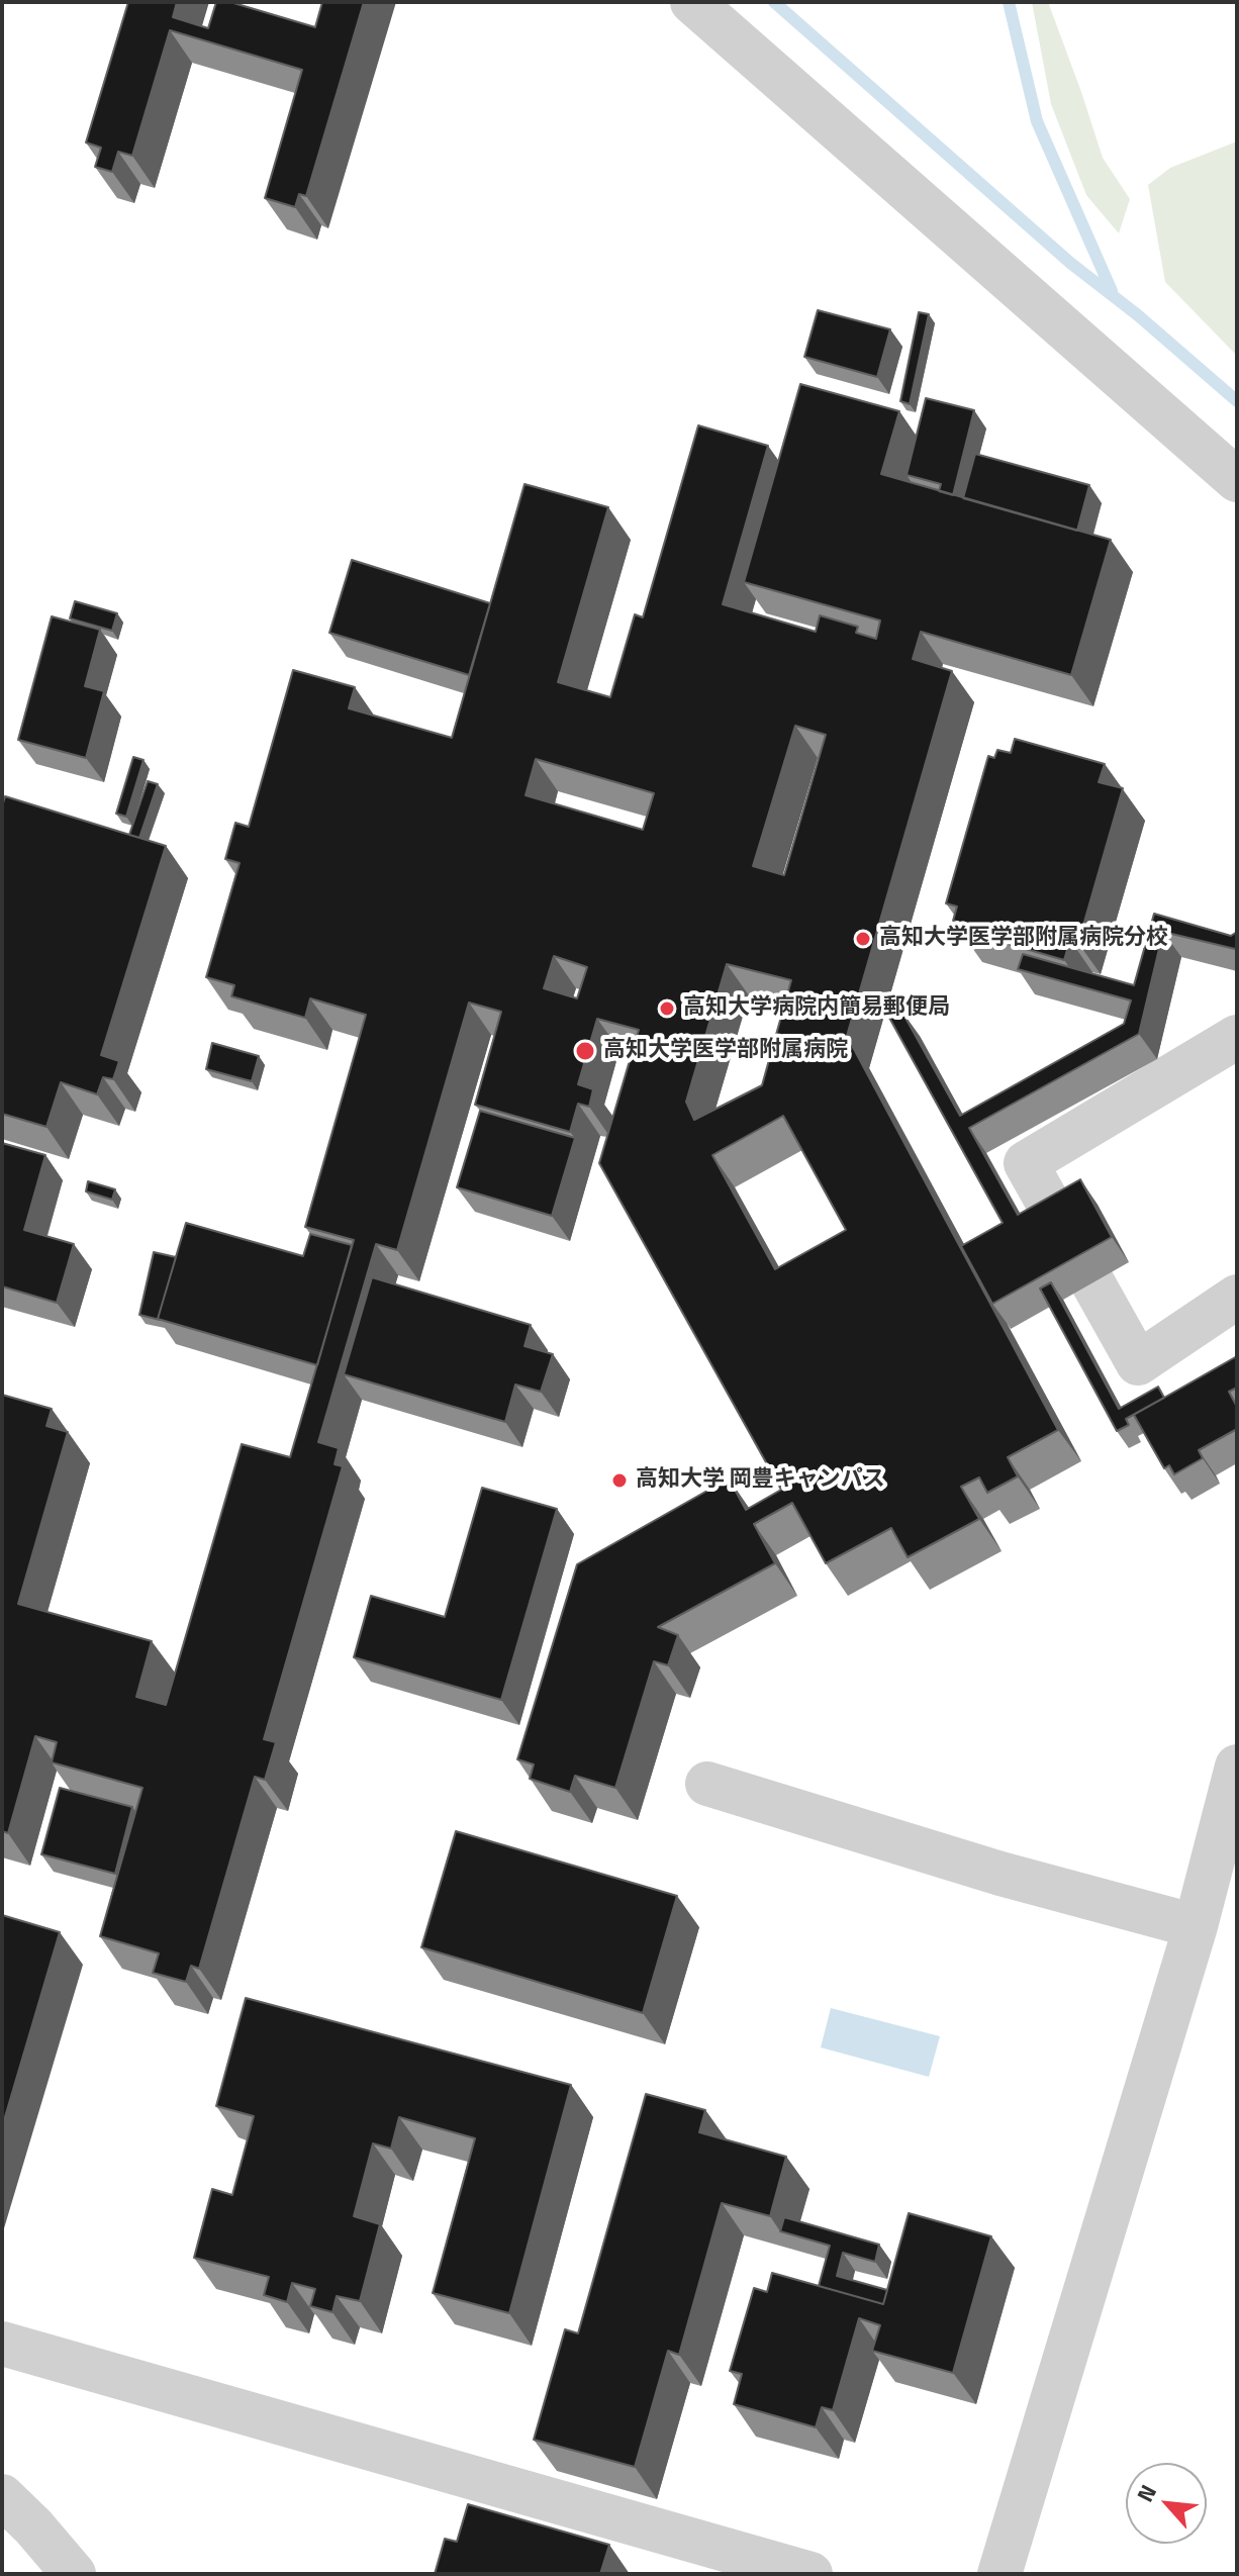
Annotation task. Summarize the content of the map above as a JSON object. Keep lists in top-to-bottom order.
{
  "places": [
    "高知大学医学部附属病院分校",
    "高知大学病院内簡易郵便局",
    "高知大学医学部附属病院",
    "高知大学 岡豊キャンパス"
  ],
  "north": "top left"
}
